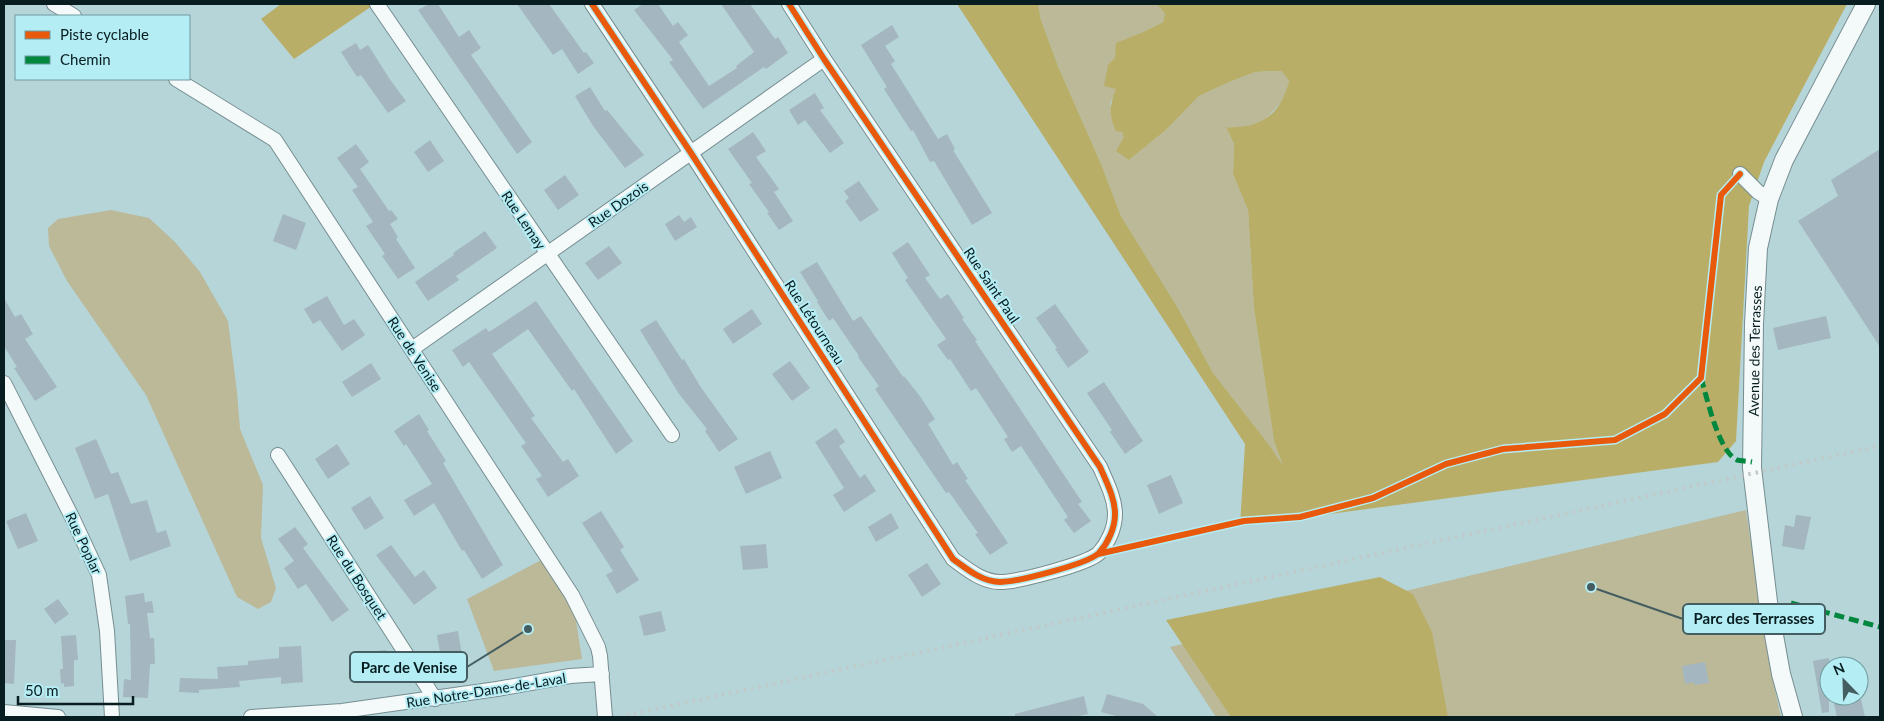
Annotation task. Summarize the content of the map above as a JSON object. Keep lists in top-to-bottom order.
{
  "streets": {
    "street": [
      "Rue Dozois",
      "Rue Lemay",
      "Rue Saint Paul",
      "Rue Létourneau",
      "Avenue des Terrasses",
      "Rue de Venise",
      "Rue Poplar",
      "Rue du Bosquet",
      "Rue Notre-Dame-de-Laval"
    ]
  },
  "crossings": [
    ["Rue Dozois", "Rue Lemay"],
    ["Rue Dozois", "Rue Saint Paul"],
    ["Rue Dozois", "Rue Létourneau"],
    ["Rue Dozois", "Rue de Venise"],
    ["Rue Saint Paul", "Rue Létourneau"],
    ["Rue de Venise", "Rue Notre-Dame-de-Laval"],
    ["Rue du Bosquet", "Rue Notre-Dame-de-Laval"]
  ],
  "places": ["Parc des Terrasses", "Parc de Venise"],
  "legend": ["Piste cyclable", "Chemin"],
  "scale_bar": "50 m",
  "north": "top left"
}
